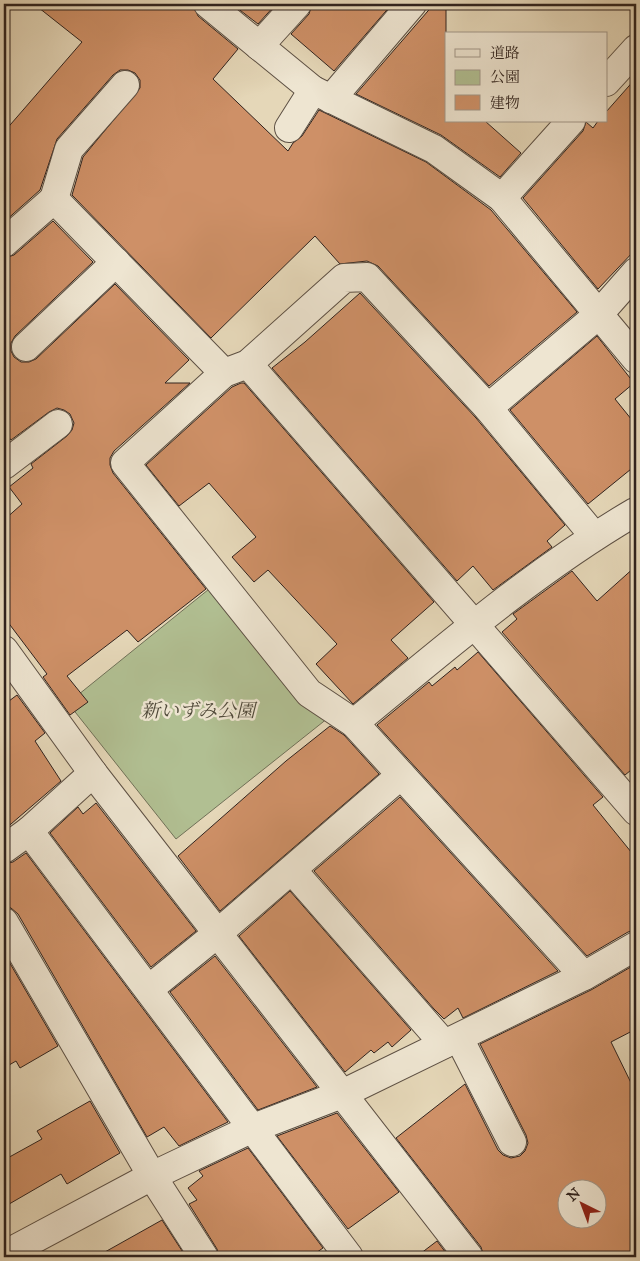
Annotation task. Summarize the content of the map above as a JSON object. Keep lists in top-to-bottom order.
{
  "parks": ["新いずみ公園"],
  "legend": ["道路", "公園", "建物"],
  "north": "top left"
}
